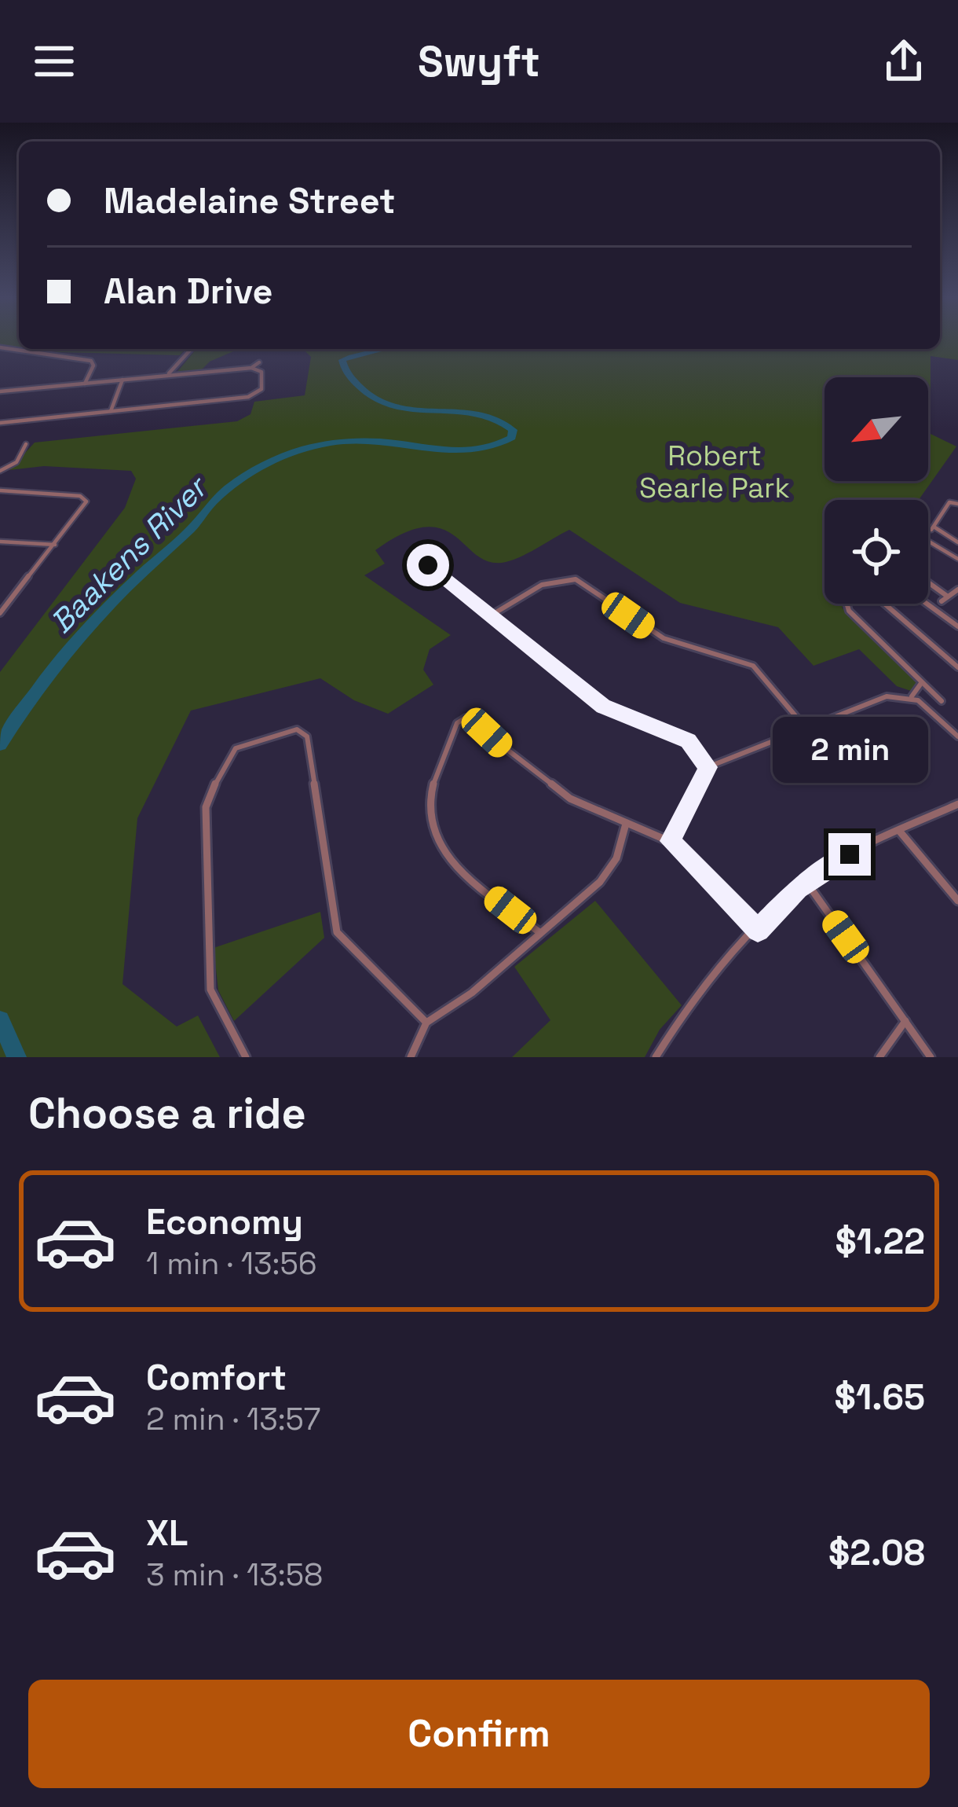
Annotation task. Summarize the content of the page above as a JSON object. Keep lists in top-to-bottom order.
{
  "water": ["Baakens River"],
  "parks": ["Robert Searle Park"],
  "north": "bottom left",
  "page": {
    "header": "Swyft",
    "banner": ["Madelaine Street", "Alan Drive"],
    "bubble": "2 min",
    "heading": "Choose a ride",
    "list": [
      {
        "name": "Economy",
        "note": "1 min · 13:56",
        "value": "$1.22"
      },
      {
        "name": "Comfort",
        "note": "2 min · 13:57",
        "value": "$1.65"
      },
      {
        "name": "XL",
        "note": "3 min · 13:58",
        "value": "$2.08"
      }
    ],
    "buttons": "Confirm"
  }
}
